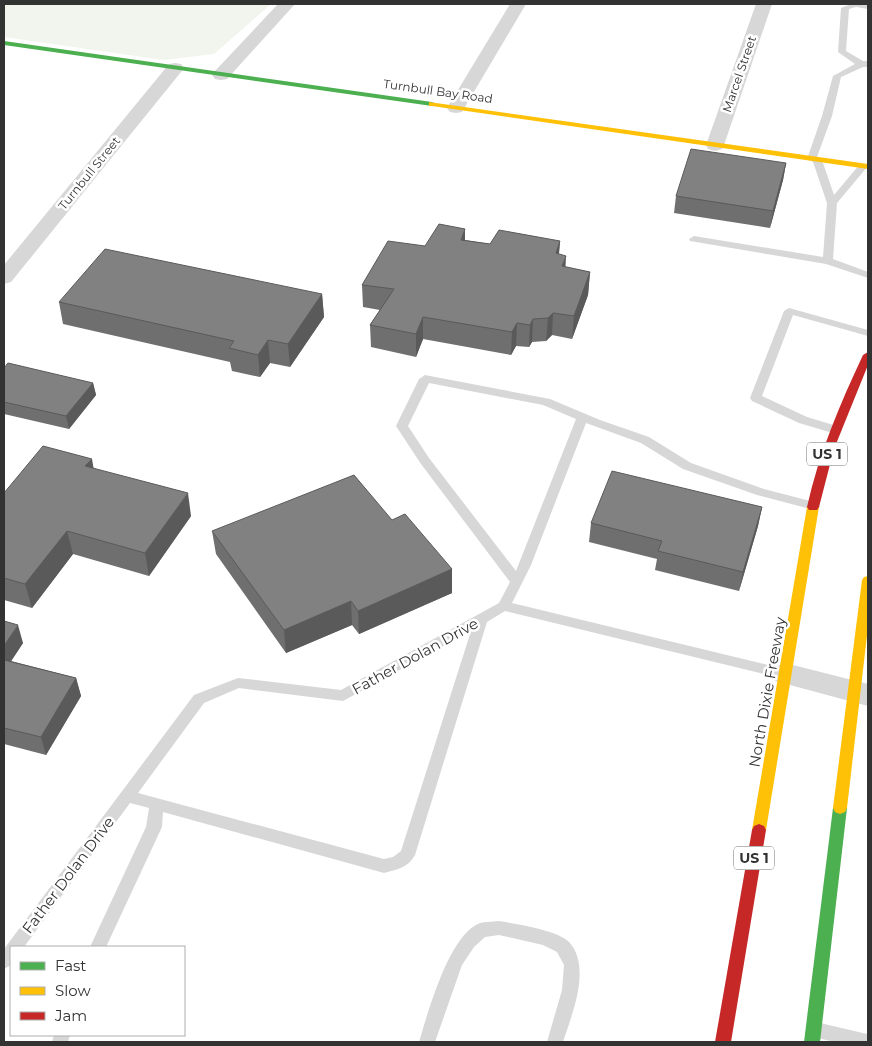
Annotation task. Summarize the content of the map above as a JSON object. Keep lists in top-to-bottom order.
{
  "streets": {
    "main road": ["Turnbull Bay Road", "US 1", "North Dixie Freeway"],
    "street": ["Marcel Street", "Turnbull Street"],
    "lane": ["Father Dolan Drive"]
  },
  "crossings": [
    ["Marcel Street", "Turnbull Bay Road"],
    ["Turnbull Bay Road", "Turnbull Street"]
  ],
  "legend": ["Fast", "Slow", "Jam"]
}
